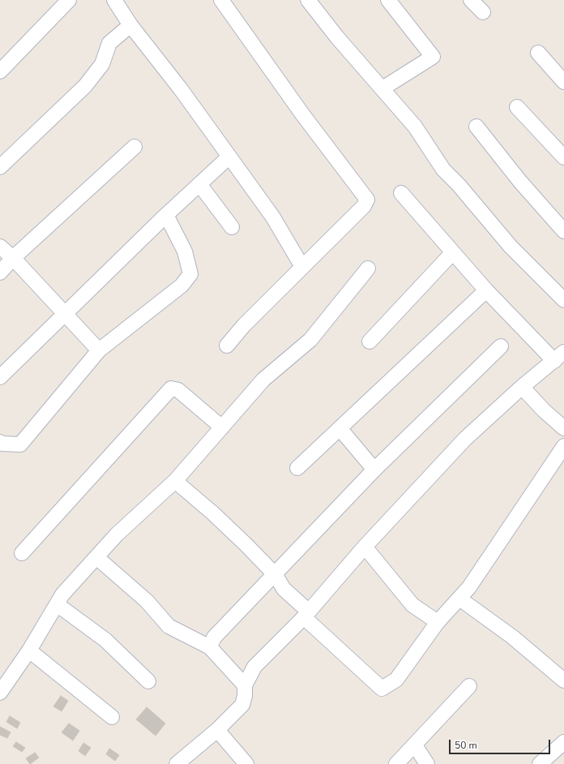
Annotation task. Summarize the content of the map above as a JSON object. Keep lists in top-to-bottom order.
{
  "scale_bar": "50 m"
}
